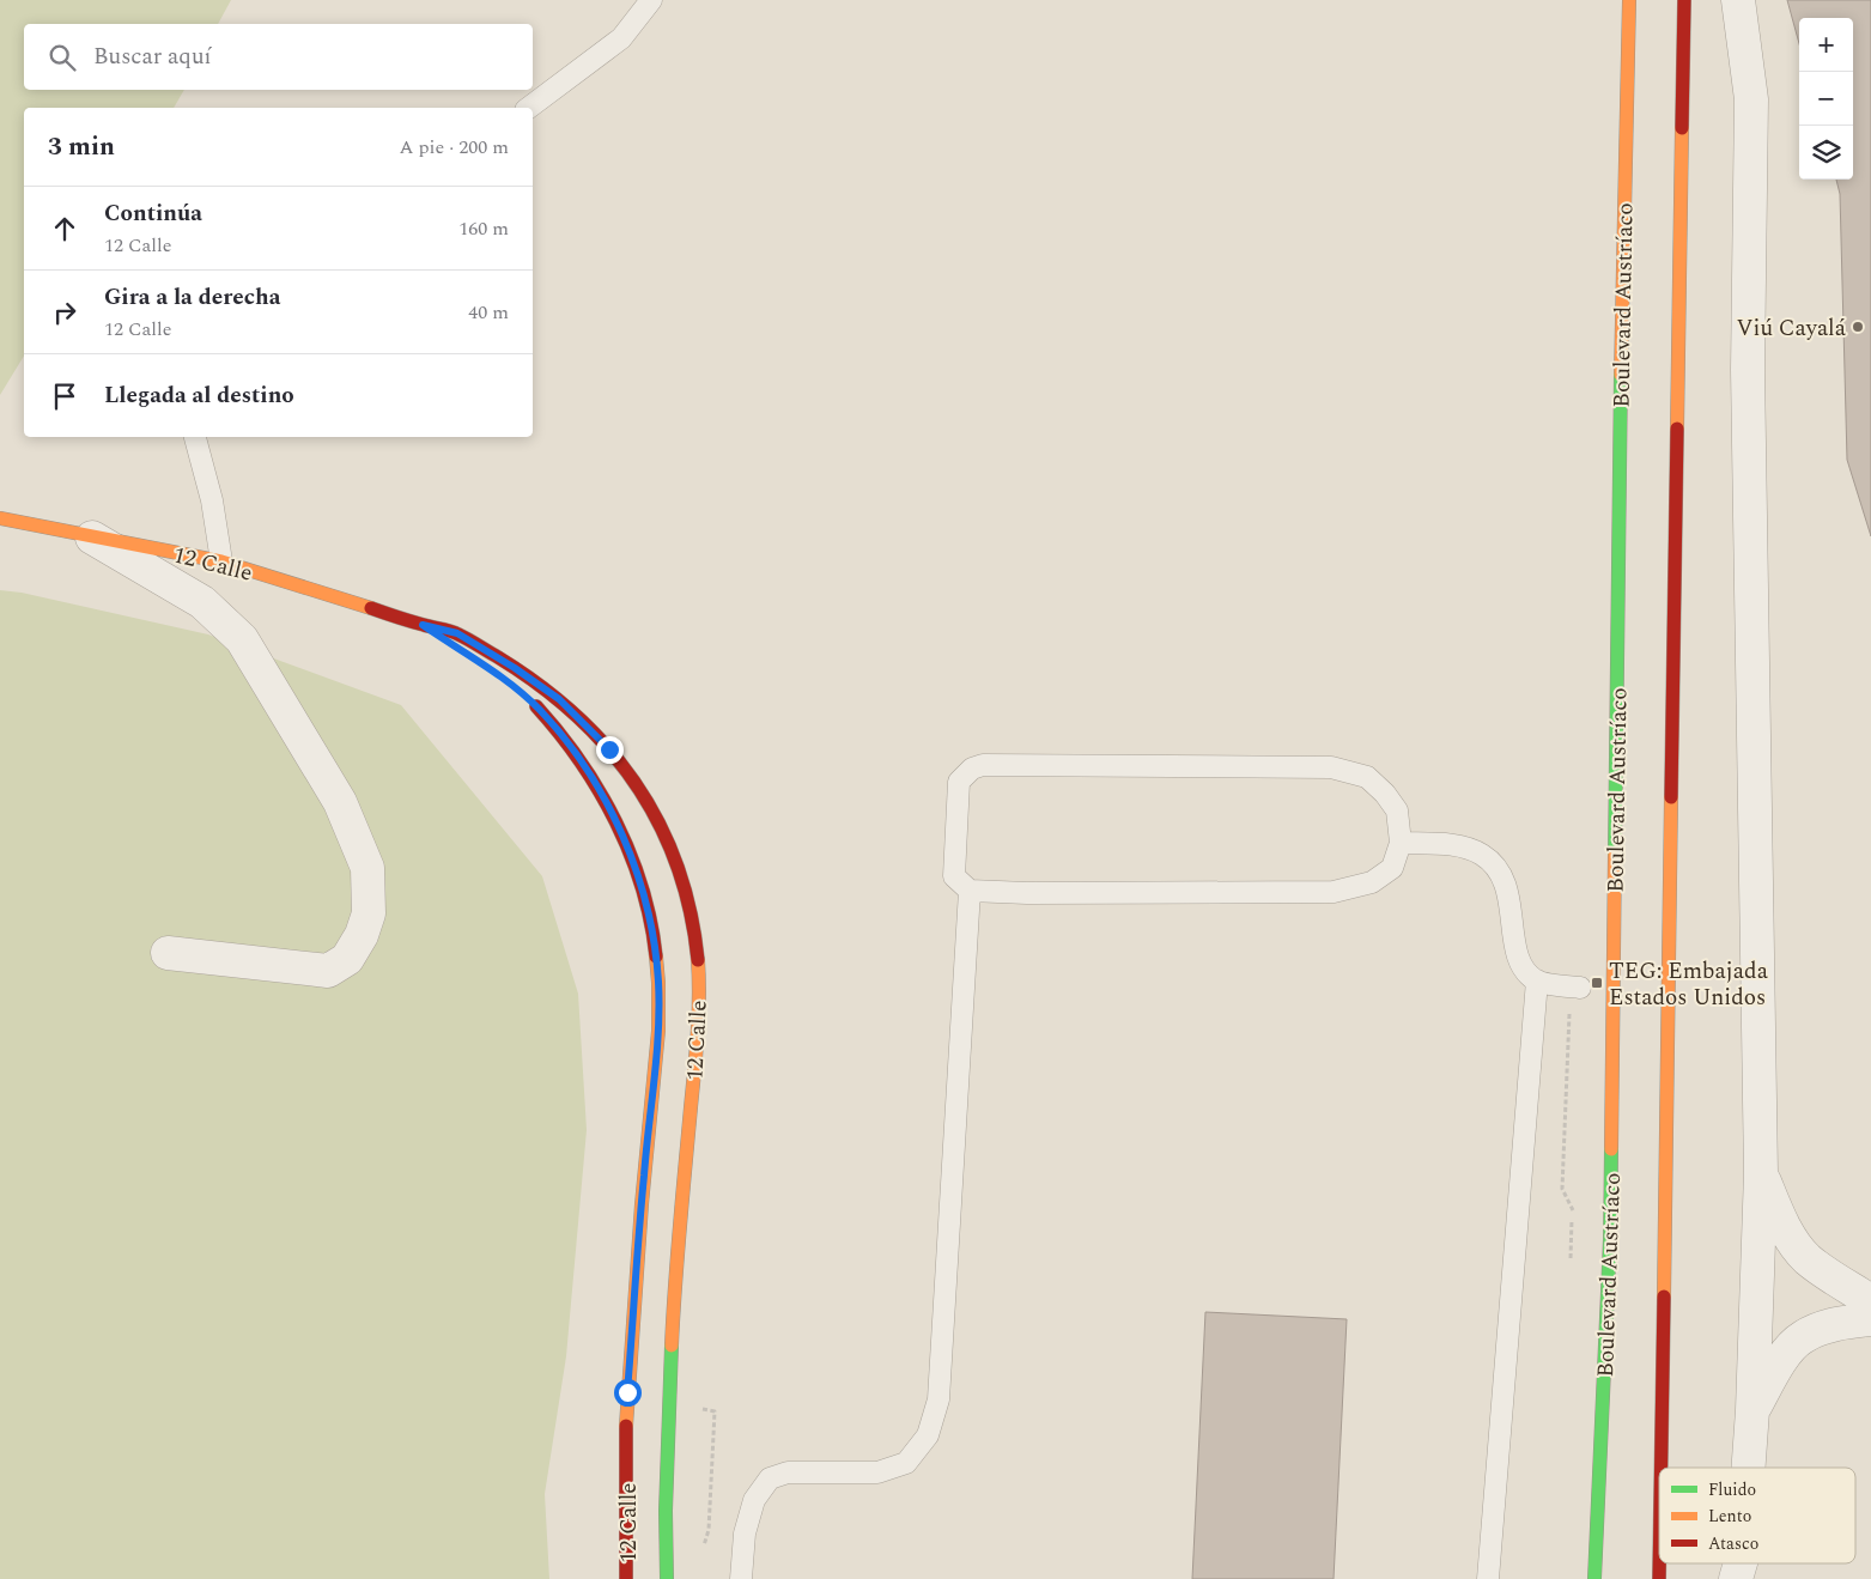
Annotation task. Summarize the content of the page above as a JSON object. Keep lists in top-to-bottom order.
{
  "streets": {
    "main road": ["Boulevard Austríaco", "12 Calle"]
  },
  "places": {
    "other": ["Viú Cayalá"],
    "transit": ["TEG: Embajada Estados Unidos"]
  },
  "legend": ["Fluido", "Lento", "Atasco"],
  "page": {
    "map_buttons": ["+", "−"],
    "search": "Buscar aquí",
    "heading": ["3 min", "A pie · 200 m"],
    "list": [
      ["Continúa", "12 Calle", "160 m"],
      ["Gira a la derecha", "12 Calle", "40 m"],
      "Llegada al destino"
    ]
  }
}
